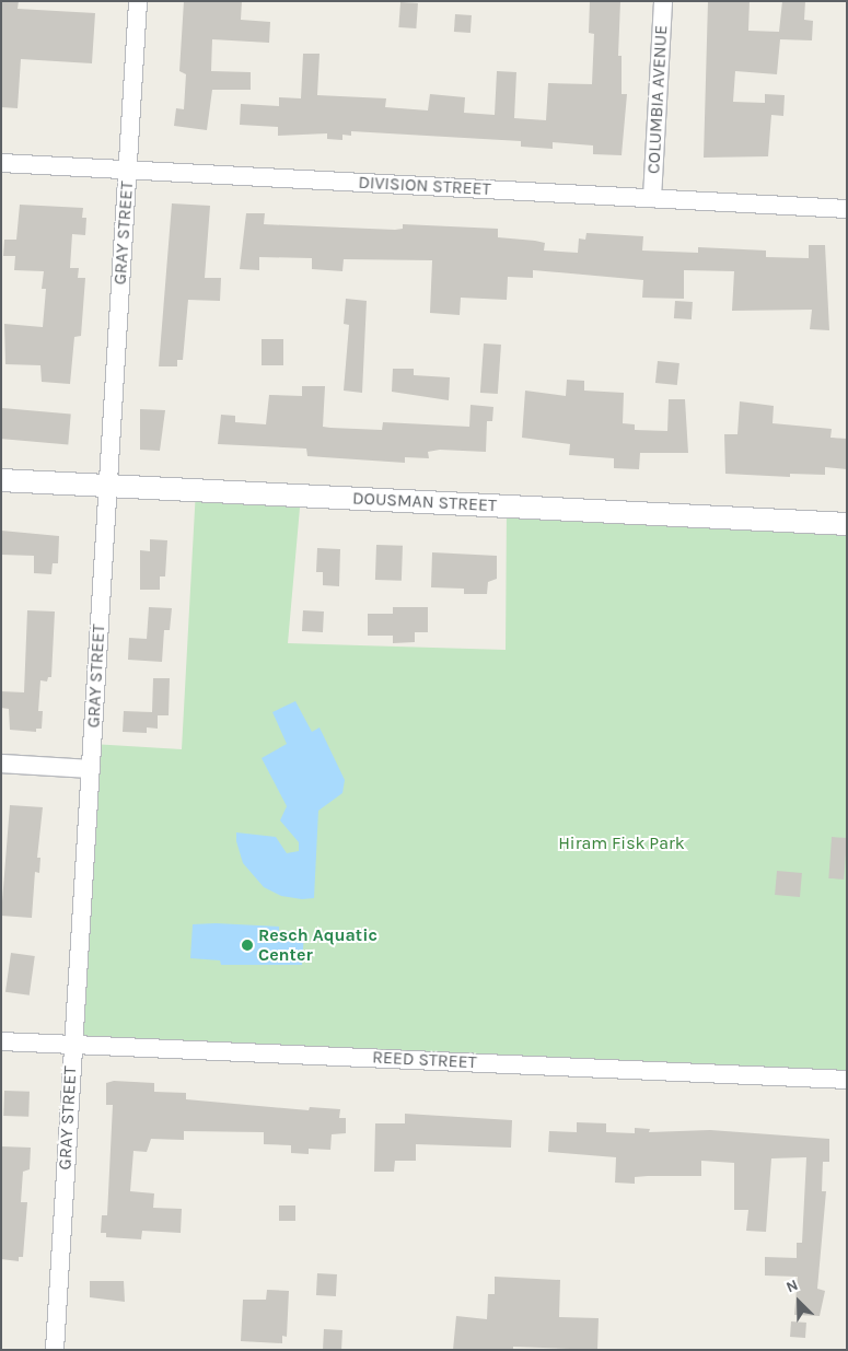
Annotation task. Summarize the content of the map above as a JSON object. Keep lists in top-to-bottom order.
{
  "streets": {
    "street": [
      "COLUMBIA AVENUE",
      "DIVISION STREET",
      "GRAY STREET",
      "DOUSMAN STREET",
      "REED STREET"
    ]
  },
  "crossings": [
    ["COLUMBIA AVENUE", "DIVISION STREET"],
    ["DIVISION STREET", "GRAY STREET"],
    ["GRAY STREET", "DOUSMAN STREET"],
    ["GRAY STREET", "REED STREET"]
  ],
  "parks": ["Hiram Fisk Park"],
  "places": ["Resch Aquatic Center"],
  "north": "top left"
}
